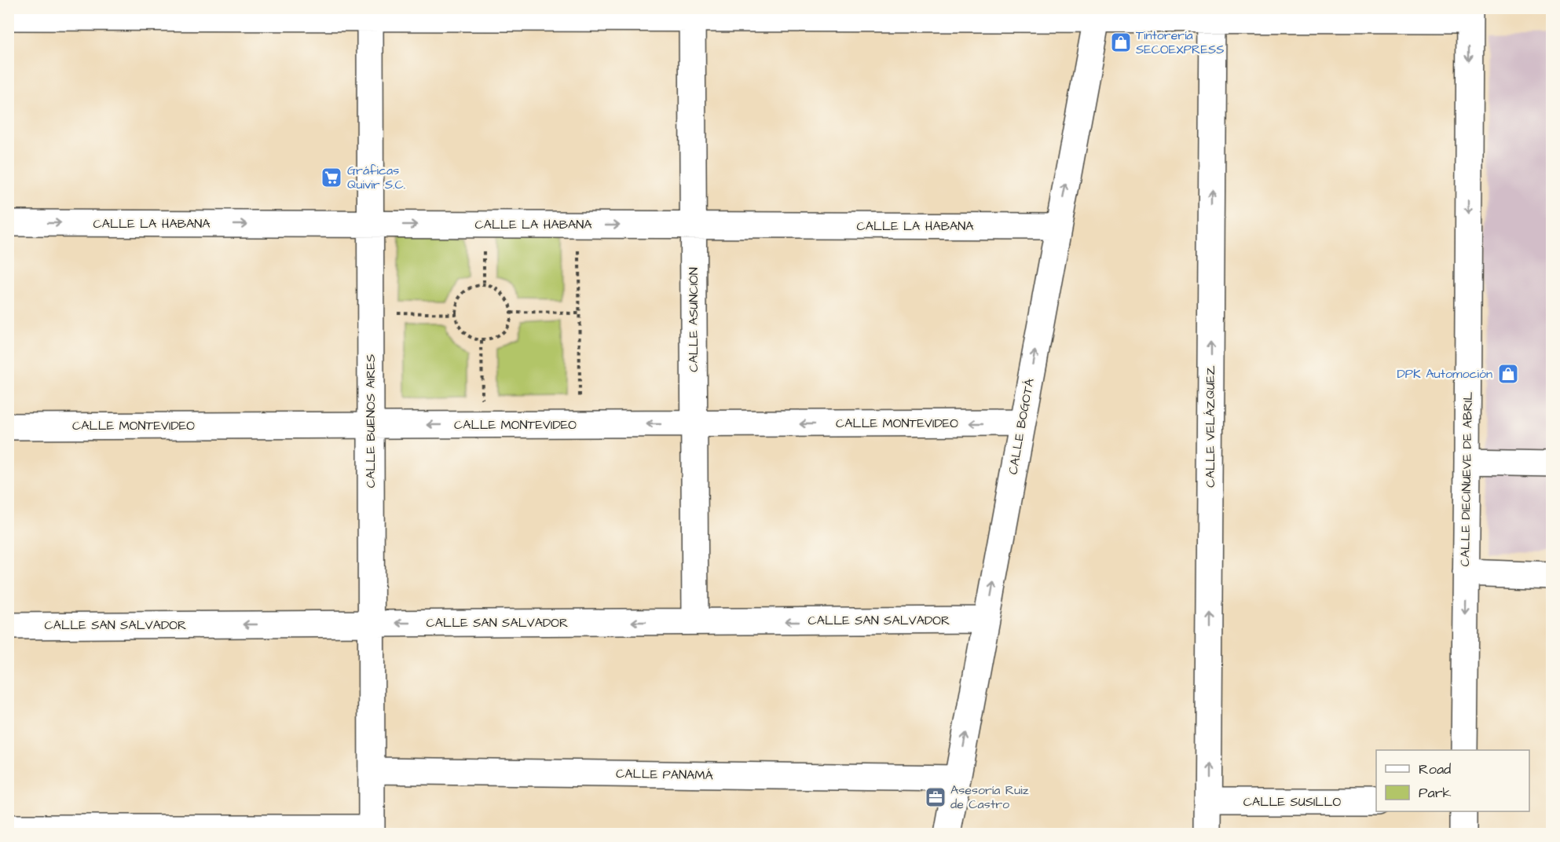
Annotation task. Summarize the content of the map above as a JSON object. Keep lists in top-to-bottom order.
{
  "streets": {
    "street": [
      "CALLE LA HABANA",
      "CALLE ASUNCIÓN",
      "CALLE BUENOS AIRES",
      "CALLE MONTEVIDEO",
      "CALLE BOGOTÁ",
      "CALLE VELÁZQUEZ",
      "CALLE DIECINUEVE DE ABRIL",
      "CALLE SAN SALVADOR",
      "CALLE PANAMÁ",
      "CALLE SUSILLO"
    ]
  },
  "crossings": [
    ["CALLE LA HABANA", "CALLE ASUNCIÓN"],
    ["CALLE LA HABANA", "CALLE BUENOS AIRES"],
    ["CALLE LA HABANA", "CALLE BOGOTÁ"],
    ["CALLE ASUNCIÓN", "CALLE MONTEVIDEO"],
    ["CALLE ASUNCIÓN", "CALLE SAN SALVADOR"],
    ["CALLE BUENOS AIRES", "CALLE MONTEVIDEO"],
    ["CALLE BUENOS AIRES", "CALLE SAN SALVADOR"],
    ["CALLE BUENOS AIRES", "CALLE PANAMÁ"],
    ["CALLE MONTEVIDEO", "CALLE BOGOTÁ"],
    ["CALLE BOGOTÁ", "CALLE SAN SALVADOR"],
    ["CALLE BOGOTÁ", "CALLE PANAMÁ"],
    ["CALLE VELÁZQUEZ", "CALLE SUSILLO"]
  ],
  "one_way": [
    "CALLE MONTEVIDEO",
    "CALLE BOGOTÁ",
    "CALLE VELÁZQUEZ",
    "CALLE DIECINUEVE DE ABRIL"
  ],
  "places": {
    "shop": ["Tintorería SECOEXPRESS", "DPK Automoción"],
    "supermarket": ["Gráficas Quivir S.C."],
    "office": ["Asesoría Ruiz de Castro"]
  },
  "legend": ["Road", "Park"]
}
